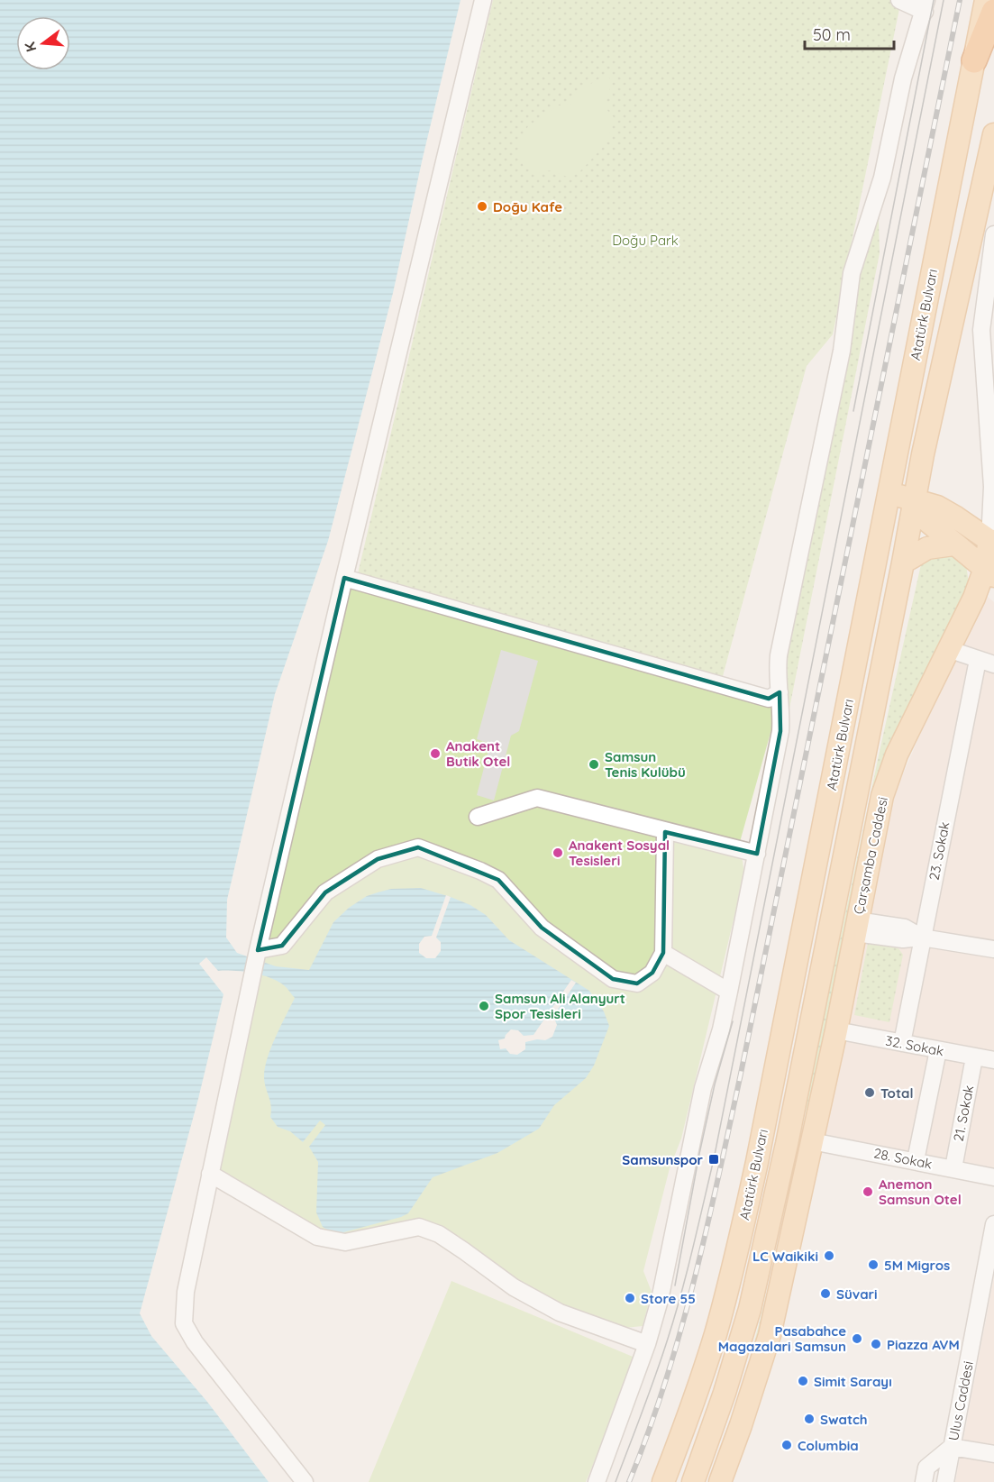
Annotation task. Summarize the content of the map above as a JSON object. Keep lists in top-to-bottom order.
{
  "streets": {
    "main road": ["Atatürk Bulvarı", "Çarşamba Caddesi"],
    "street": [
      "23. Sokak",
      "32. Sokak",
      "21. Sokak",
      "28. Sokak",
      "Ulus Caddesi"
    ]
  },
  "crossings": [
    ["23. Sokak", "32. Sokak"],
    ["Çarşamba Caddesi", "32. Sokak"],
    ["Çarşamba Caddesi", "28. Sokak"],
    ["32. Sokak", "21. Sokak"],
    ["21. Sokak", "28. Sokak"]
  ],
  "parks": ["Doğu Park"],
  "places": {
    "other": [
      "Doğu Kafe",
      "Anakent Butik Otel",
      "Samsun Tenis Kulübü",
      "Anakent Sosyal Tesisleri",
      "Samsun Ali Alanyurt Spor Tesisleri",
      "Total",
      "Anemon Samsun Otel",
      "LC Waikiki",
      "5M Migros",
      "Süvari",
      "Store 55",
      "Pasabahce Magazalari Samsun",
      "Piazza AVM",
      "Simit Sarayı",
      "Swatch",
      "Columbia"
    ],
    "transit": ["Samsunspor"]
  },
  "scale_bar": "50 m",
  "north": "left"
}
